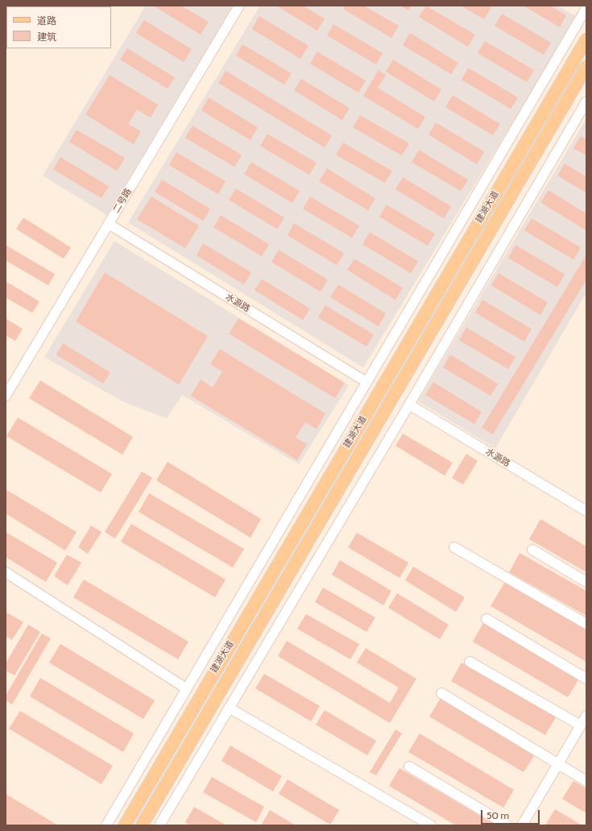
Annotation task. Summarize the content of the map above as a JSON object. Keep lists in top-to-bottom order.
{
  "streets": {
    "main road": ["建湖大道"],
    "street": ["二号路", "水源路"]
  },
  "crossings": [
    ["二号路", "水源路"]
  ],
  "legend": ["道路", "建筑"],
  "scale_bar": "50 m"
}
